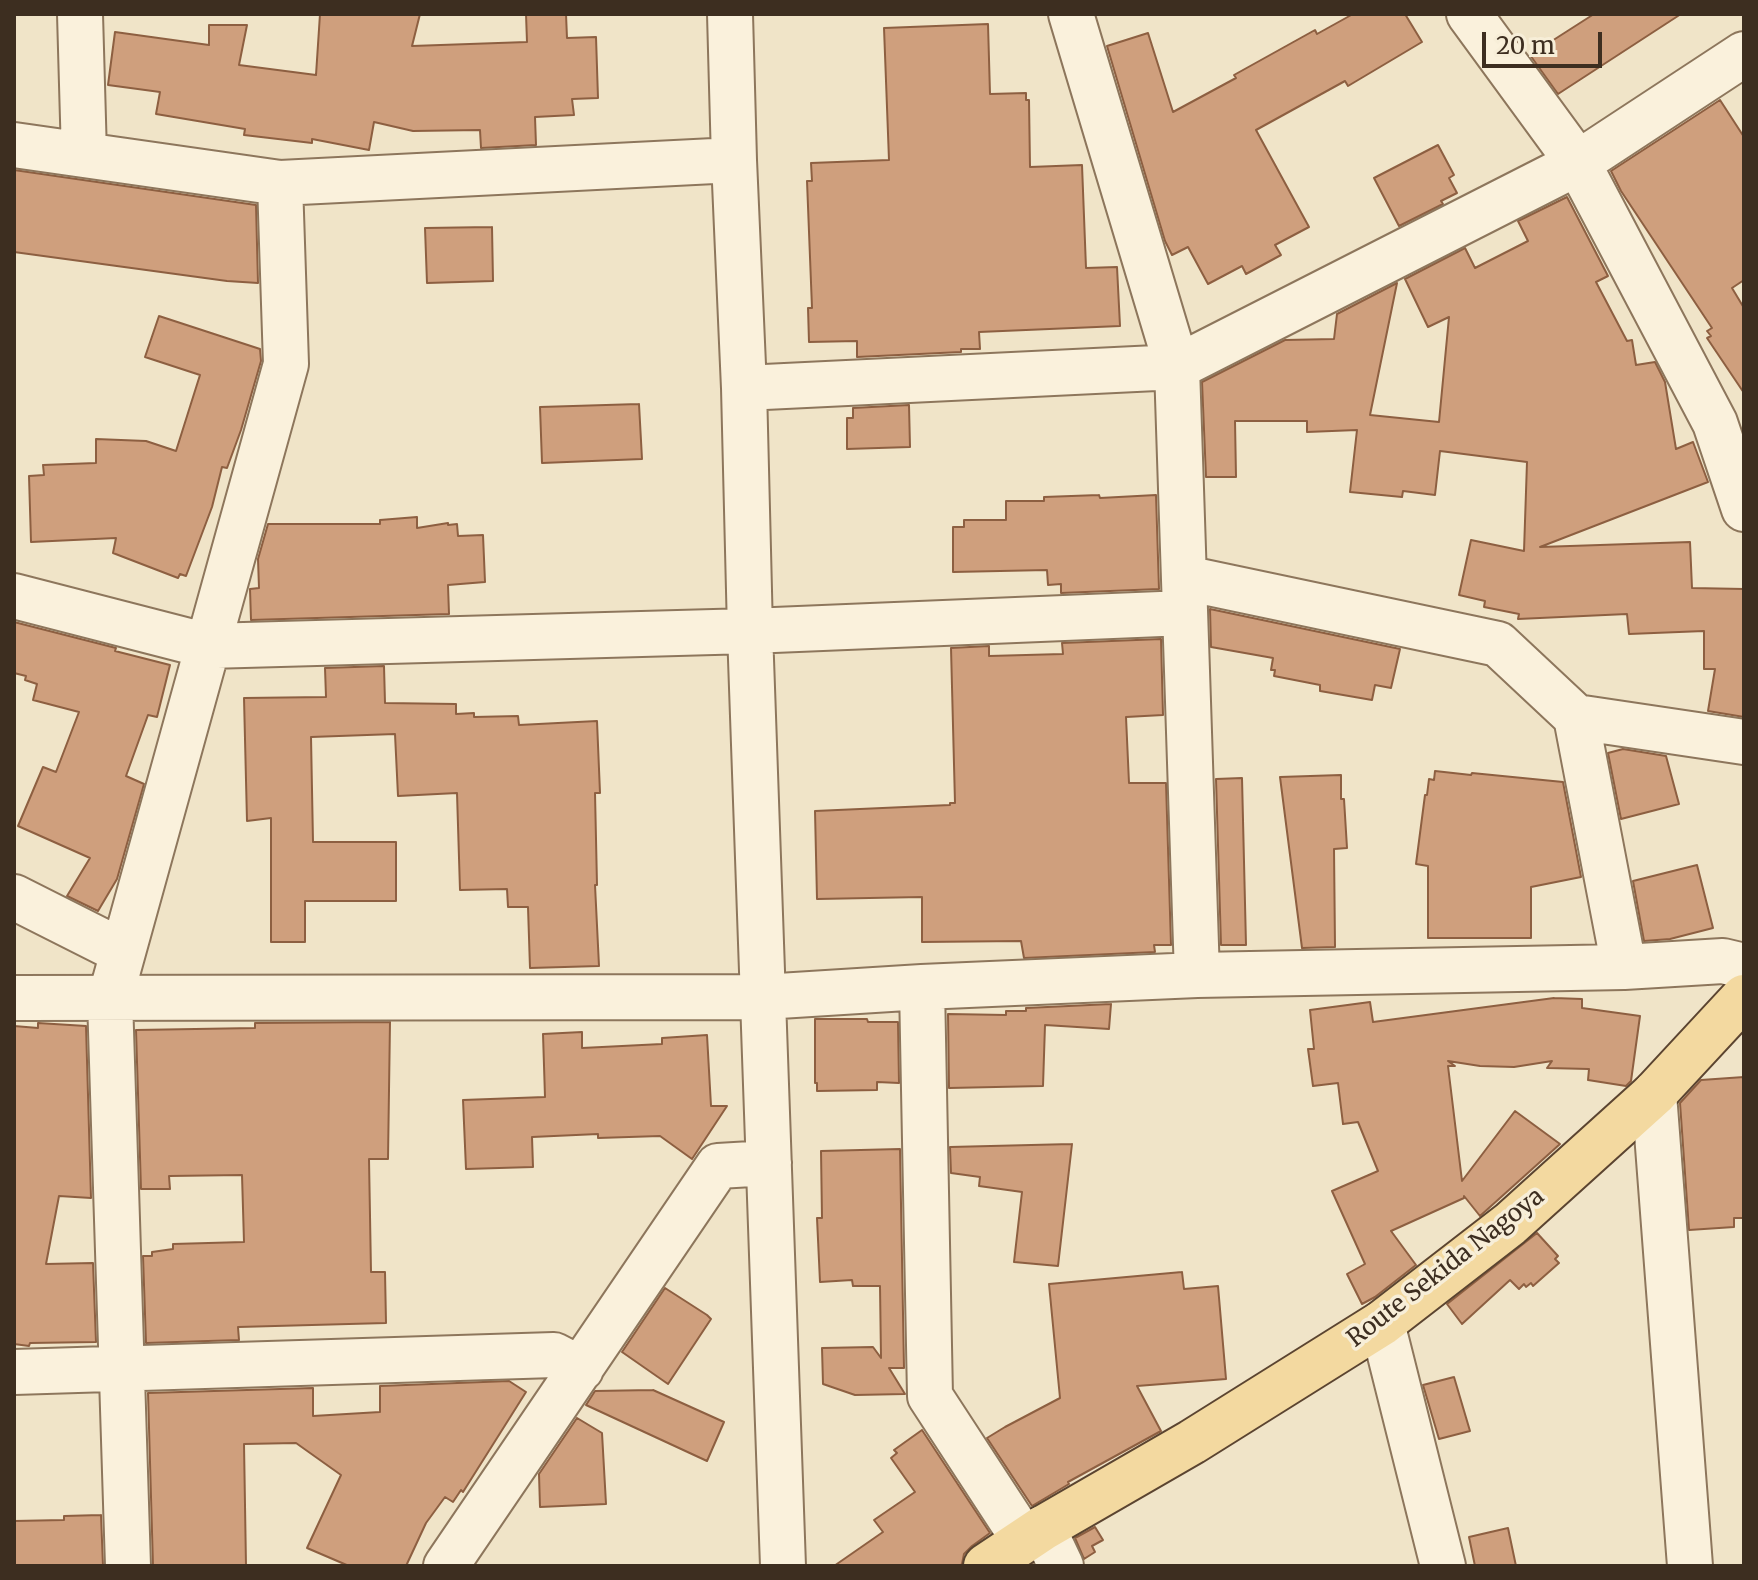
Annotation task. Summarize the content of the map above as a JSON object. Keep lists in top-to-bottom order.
{
  "streets": {
    "main road": ["Route Sekida Nagoya"]
  },
  "scale_bar": "20 m"
}
